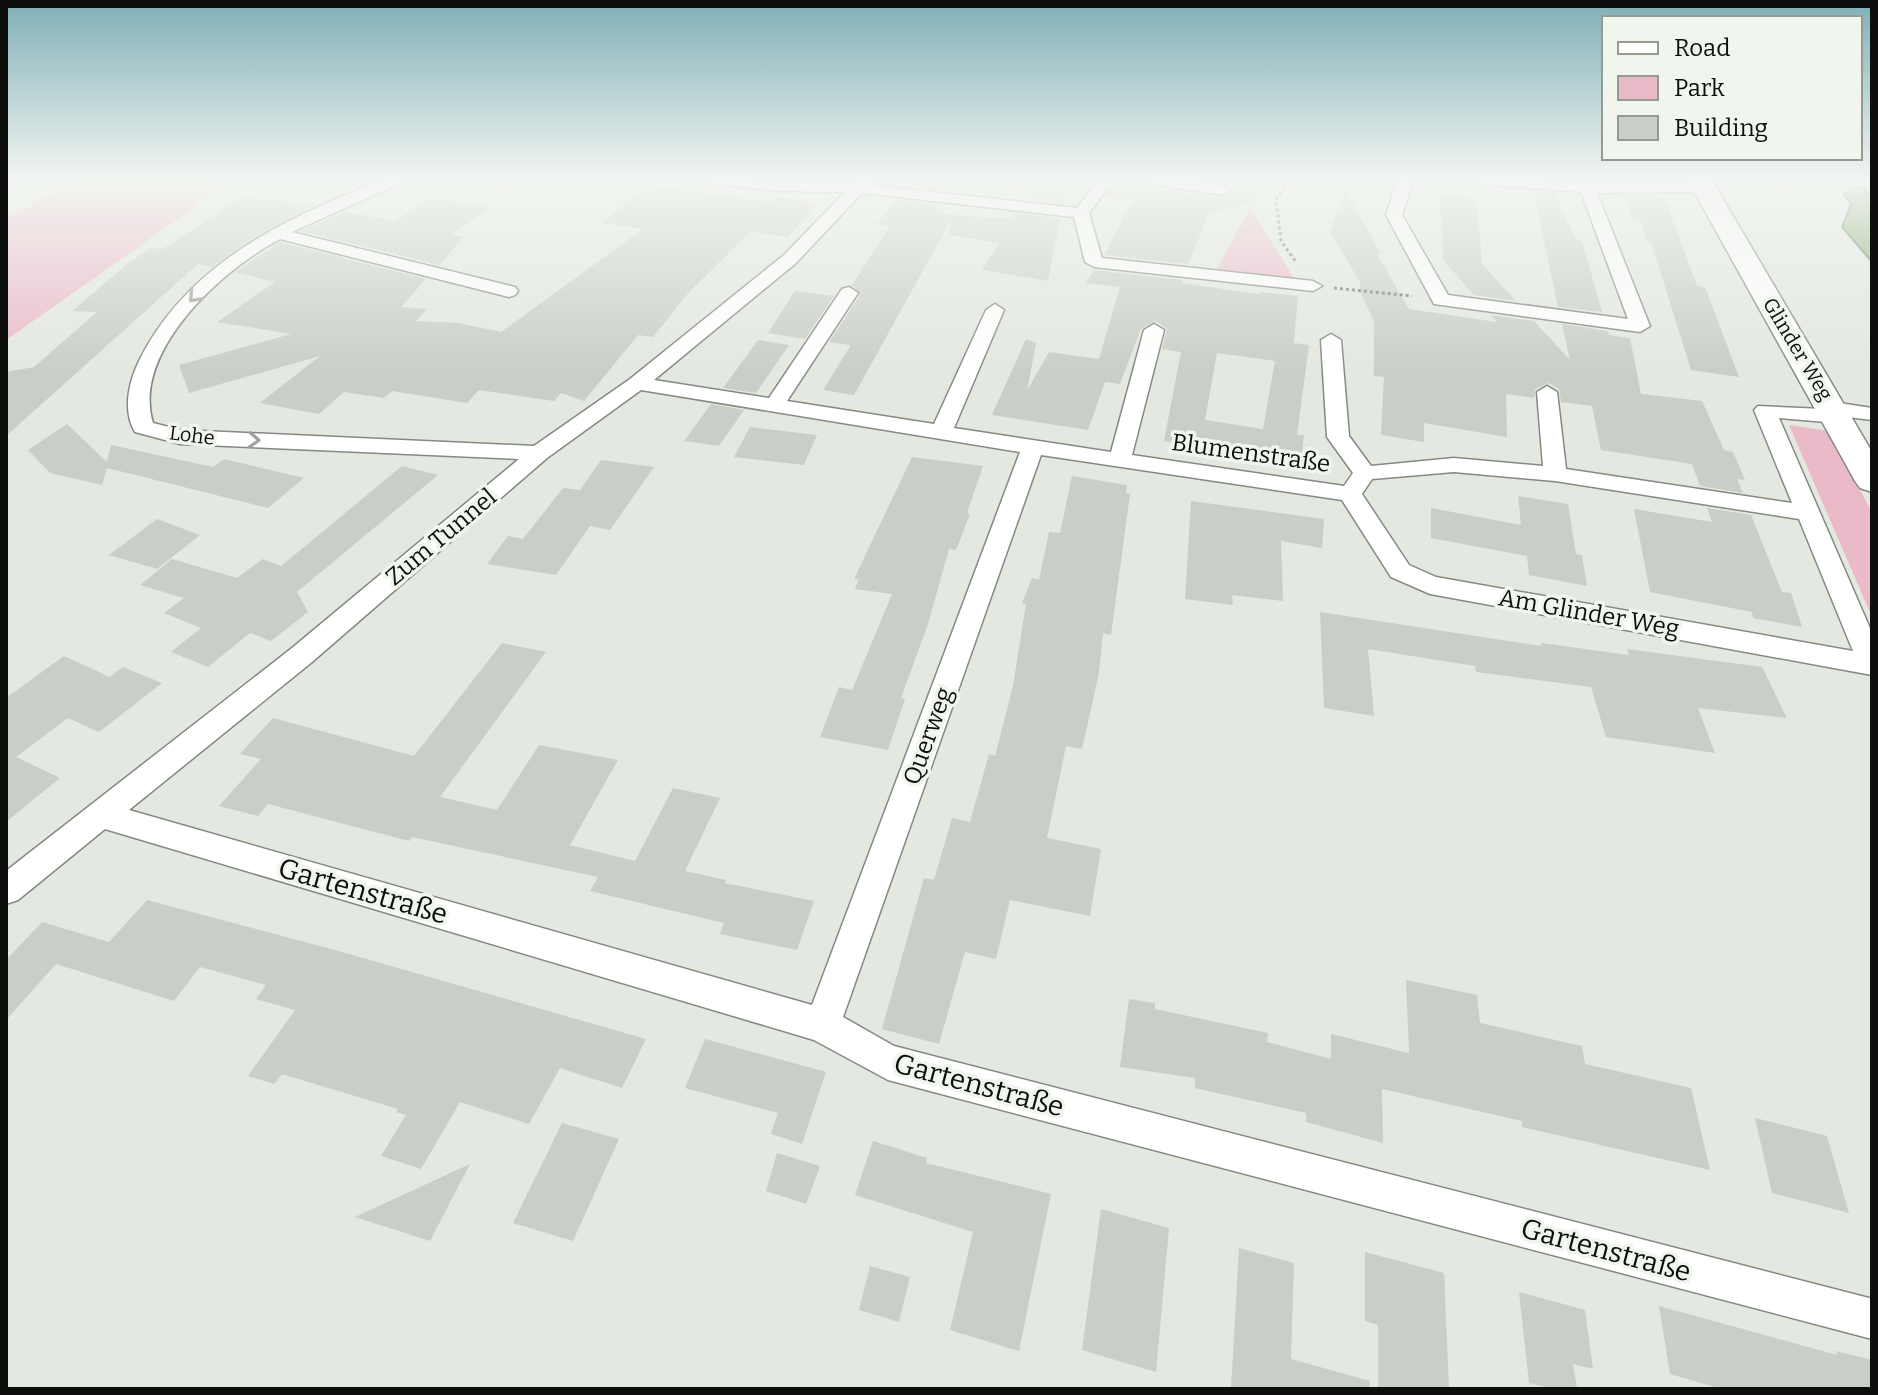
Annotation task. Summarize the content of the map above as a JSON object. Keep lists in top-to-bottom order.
{
  "streets": {
    "street": [
      "Glinder Weg",
      "Lohe",
      "Blumenstraße",
      "Zum Tunnel",
      "Am Glinder Weg",
      "Querweg",
      "Gartenstraße"
    ]
  },
  "crossings": [
    ["Glinder Weg", "Am Glinder Weg"],
    ["Lohe", "Zum Tunnel"],
    ["Blumenstraße", "Zum Tunnel"],
    ["Blumenstraße", "Am Glinder Weg"],
    ["Blumenstraße", "Querweg"],
    ["Zum Tunnel", "Gartenstraße"],
    ["Querweg", "Gartenstraße"]
  ],
  "legend": ["Road", "Park", "Building"]
}
